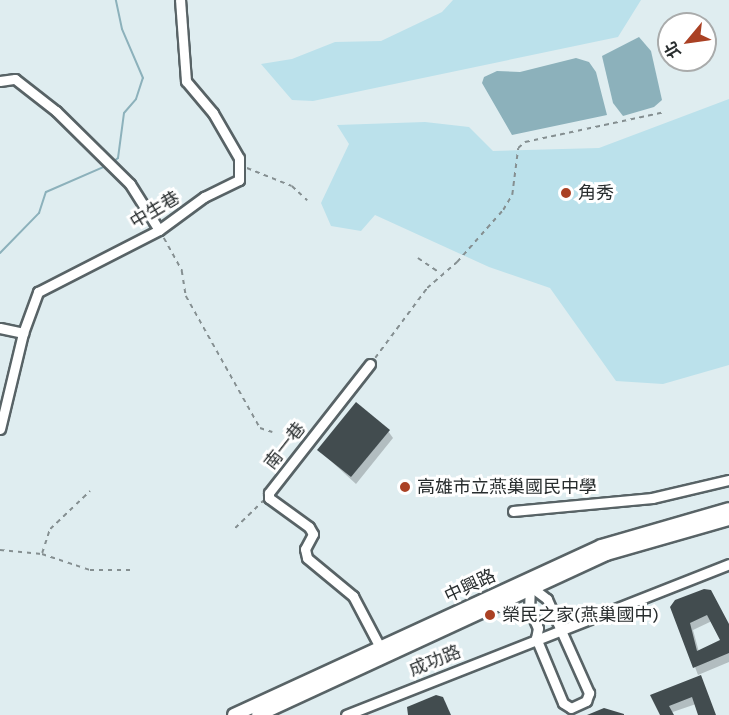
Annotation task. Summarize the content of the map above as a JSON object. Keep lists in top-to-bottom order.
{
  "streets": {
    "main road": ["中興路"],
    "lane": ["中生巷", "南一巷", "成功路"]
  },
  "crossings": [
    ["南一巷", "中興路"]
  ],
  "places": ["角秀", "高雄市立燕巢國民中學", "榮民之家(燕巢國中)"],
  "north": "bottom left"
}
